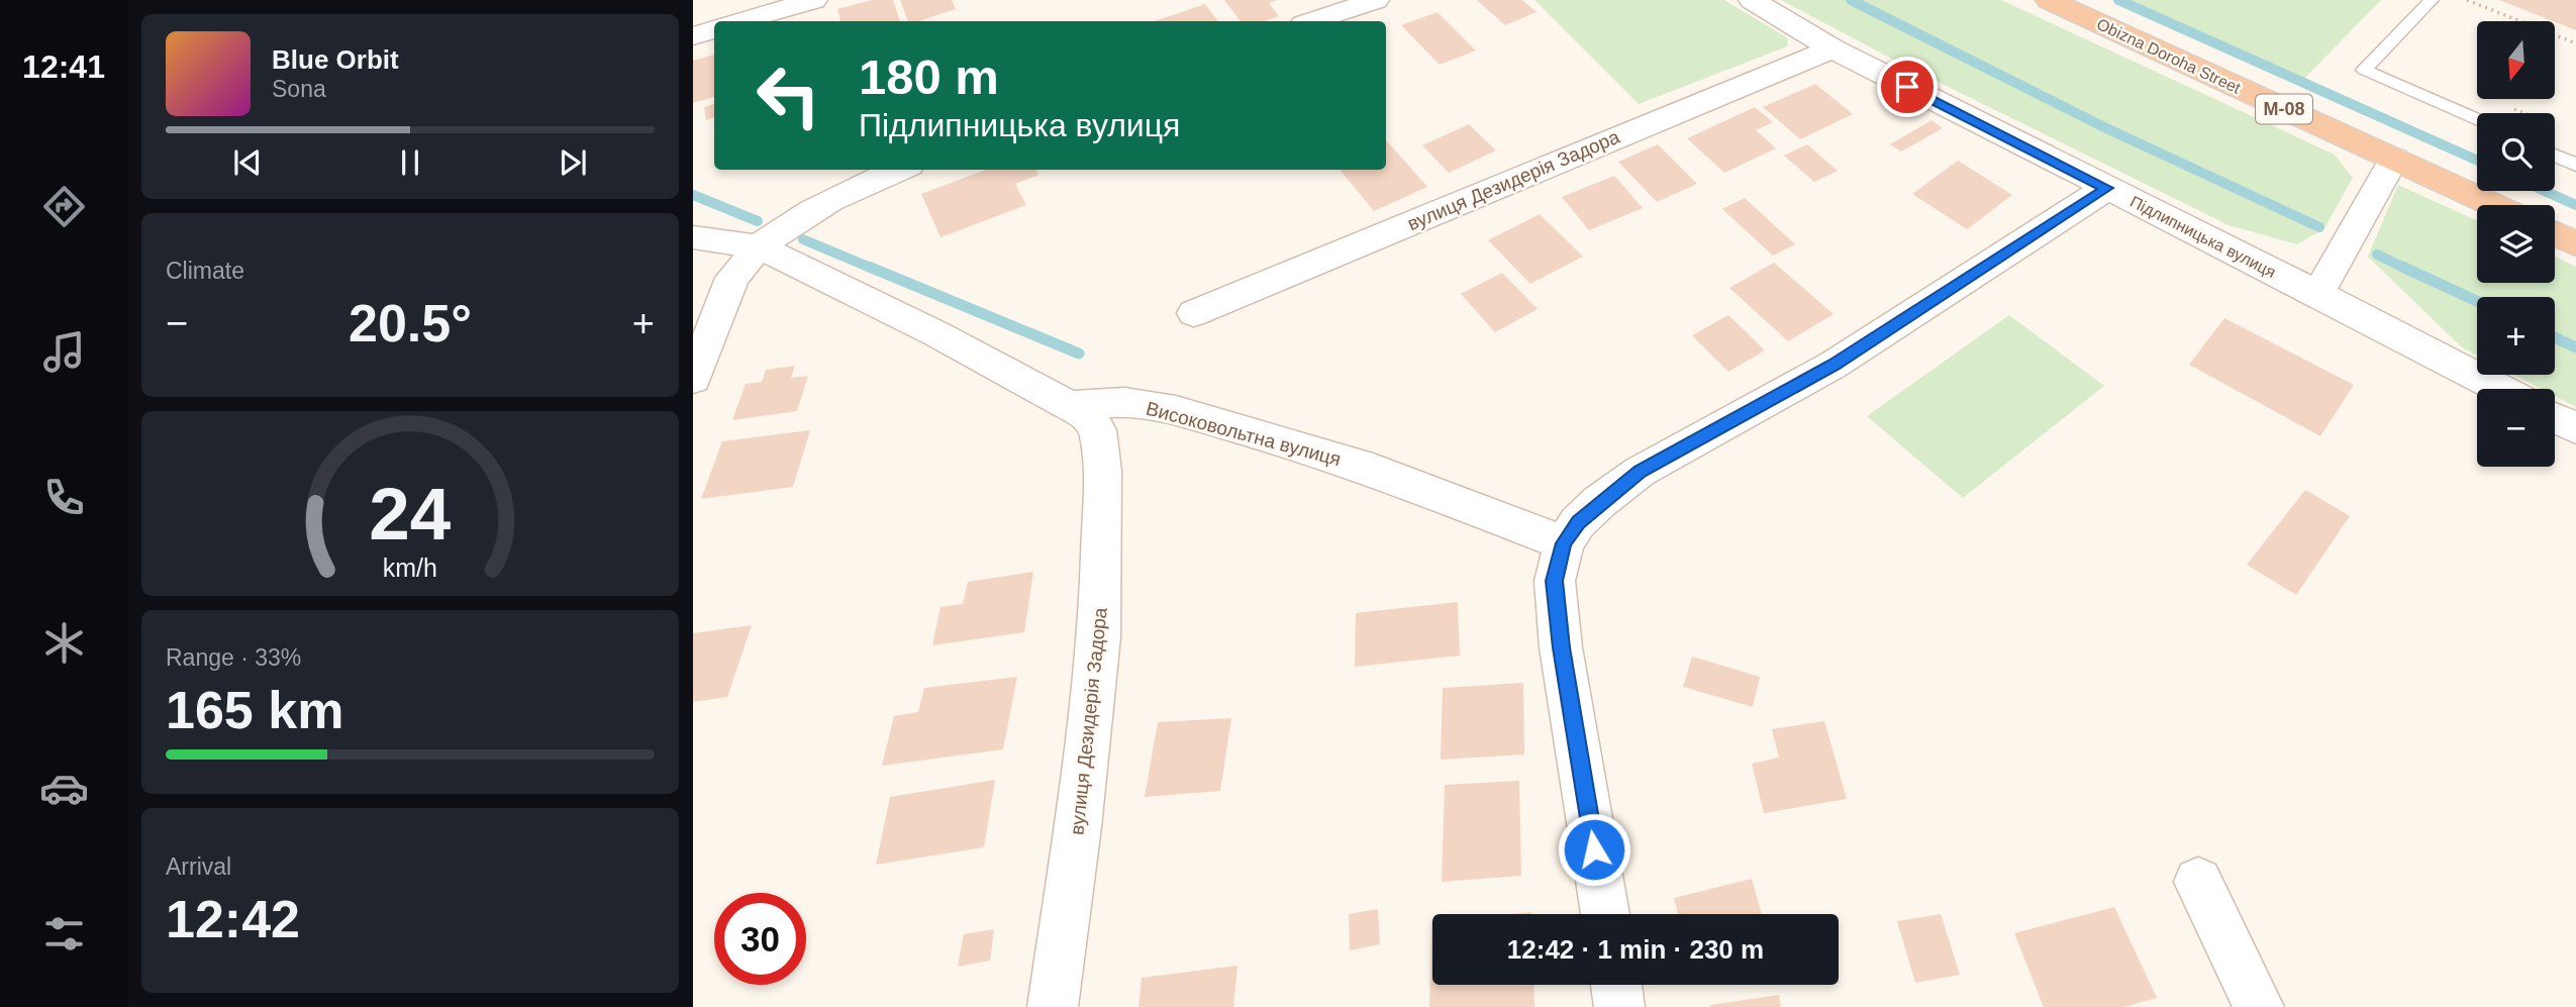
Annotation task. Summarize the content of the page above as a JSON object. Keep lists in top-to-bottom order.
{
  "streets": {
    "highway": ["Obizna Doroha Street", "М-08"],
    "street": ["вулиця Дезидерія Задора", "Підлипницька вулиця", "Високовольтна вулиця"]
  },
  "crossings": [
    ["вулиця Дезидерія Задора", "Підлипницька вулиця"],
    ["вулиця Дезидерія Задора", "Високовольтна вулиця"]
  ],
  "north": "bottom",
  "page": {
    "tabs": "12:41",
    "map_buttons": ["+", "−"],
    "turn": ["180 m", "Підлипницька вулиця"],
    "song": ["Blue Orbit", "Sona"],
    "tile": [
      "Climate",
      ["Range · 33%", "165 km"],
      ["Arrival", "12:42"]
    ],
    "heat": ["−", "20.5°", "+"],
    "limit": "30",
    "trip": "12:42 · 1 min · 230 m",
    "gauge": ["24", "km/h"]
  }
}
